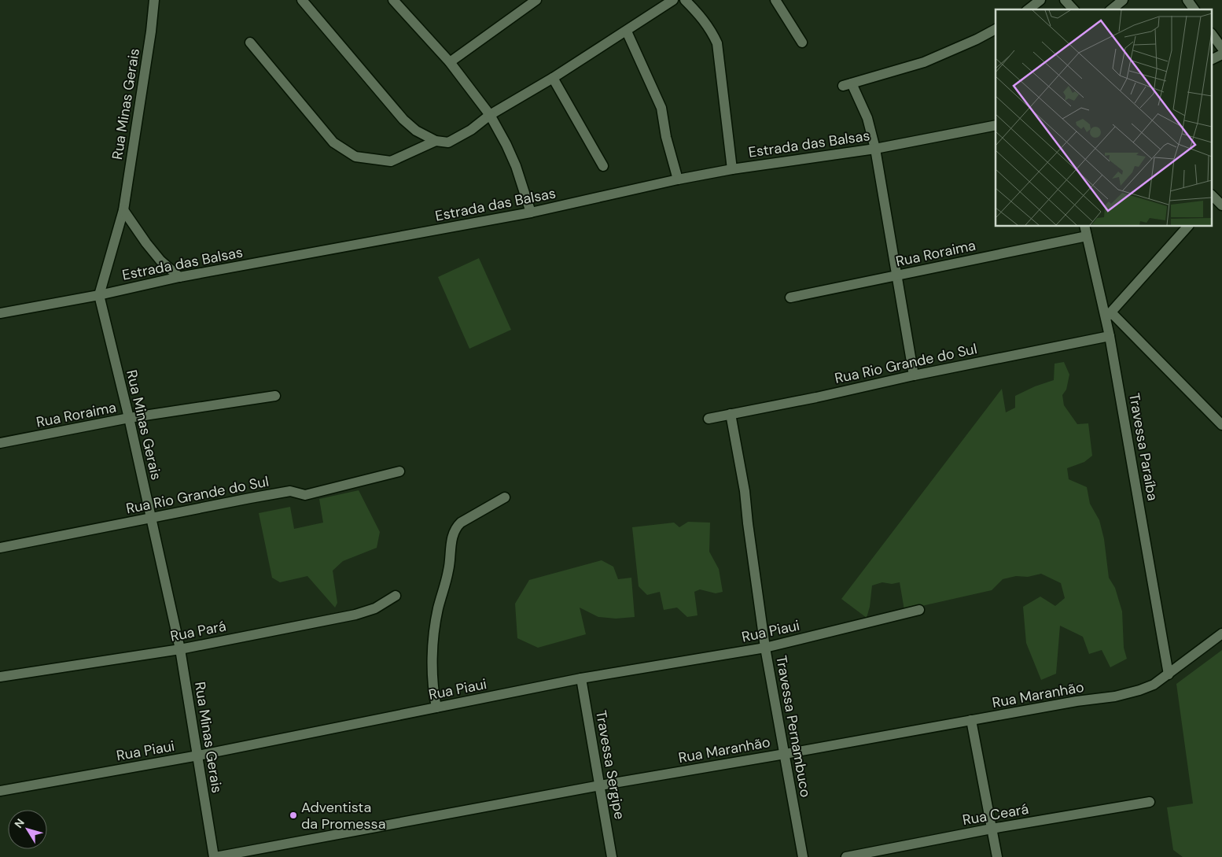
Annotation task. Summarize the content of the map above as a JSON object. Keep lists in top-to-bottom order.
{
  "streets": {
    "street": [
      "Rua Minas Gerais",
      "Estrada das Balsas",
      "Rua Roraima",
      "Rua Rio Grande do Sul",
      "Travessa Paraíba",
      "Rua Pará",
      "Rua Piaui",
      "Rua Maranhão",
      "Travessa Pernambuco",
      "Travessa Sergipe",
      "Rua Ceará"
    ]
  },
  "crossings": [
    ["Rua Minas Gerais", "Estrada das Balsas"],
    ["Rua Minas Gerais", "Rua Roraima"],
    ["Rua Minas Gerais", "Rua Rio Grande do Sul"],
    ["Rua Minas Gerais", "Rua Pará"],
    ["Rua Minas Gerais", "Rua Piaui"],
    ["Rua Minas Gerais", "Rua Maranhão"],
    ["Rua Roraima", "Travessa Paraíba"],
    ["Rua Rio Grande do Sul", "Travessa Paraíba"],
    ["Rua Rio Grande do Sul", "Travessa Pernambuco"],
    ["Travessa Paraíba", "Rua Maranhão"],
    ["Rua Piaui", "Travessa Pernambuco"],
    ["Rua Piaui", "Travessa Sergipe"],
    ["Rua Maranhão", "Travessa Pernambuco"],
    ["Rua Maranhão", "Travessa Sergipe"]
  ],
  "places": ["Adventista da Promessa"],
  "north": "top left"
}
